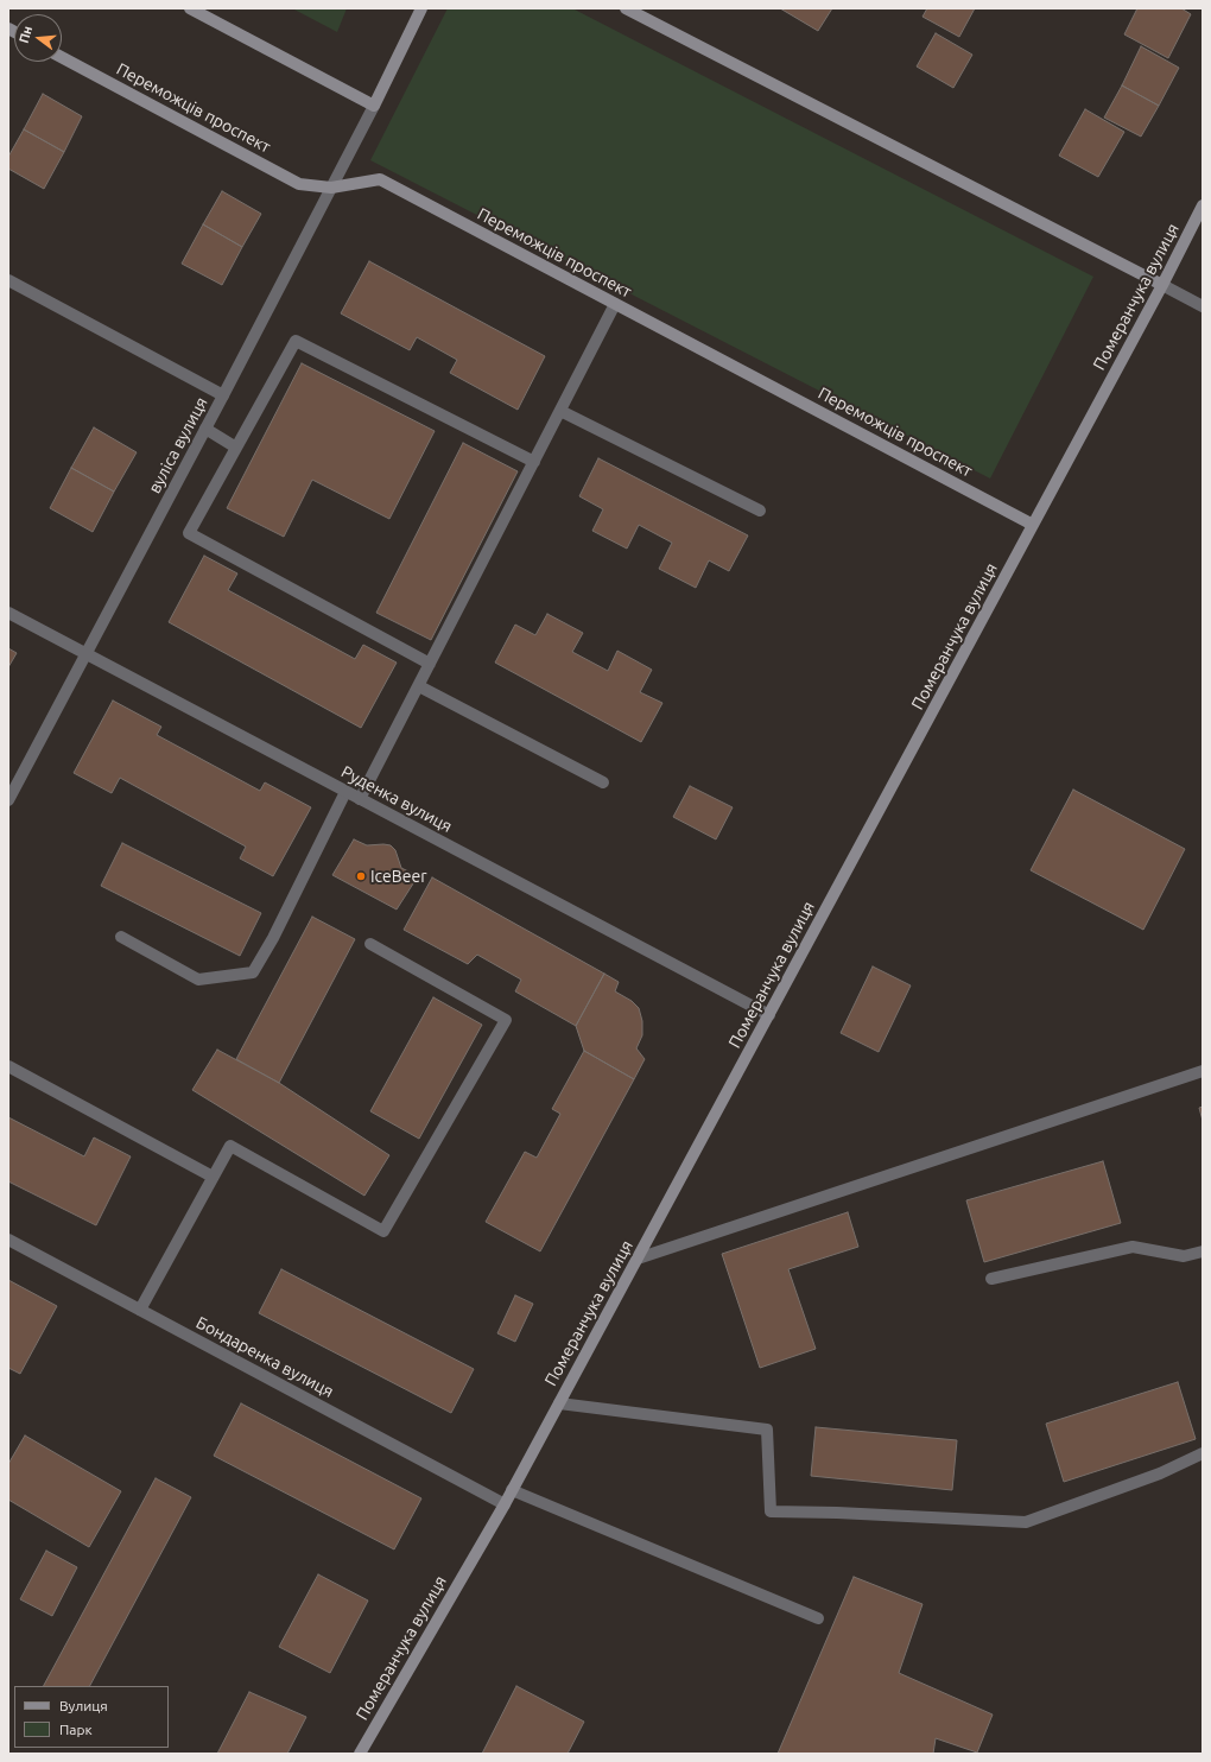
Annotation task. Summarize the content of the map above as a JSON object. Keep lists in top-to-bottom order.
{
  "streets": {
    "street": [
      "Переможців проспект",
      "Померанчука вулиця",
      "вуліса вулиця",
      "Руденка вулиця",
      "Бондаренка вулиця"
    ]
  },
  "crossings": [
    ["Переможців проспект", "Померанчука вулиця"],
    ["Переможців проспект", "вуліса вулиця"],
    ["Померанчука вулиця", "Руденка вулиця"],
    ["Померанчука вулиця", "Бондаренка вулиця"],
    ["вуліса вулиця", "Руденка вулиця"]
  ],
  "places": ["IceBeer"],
  "legend": ["Вулиця", "Парк"],
  "north": "left"
}
